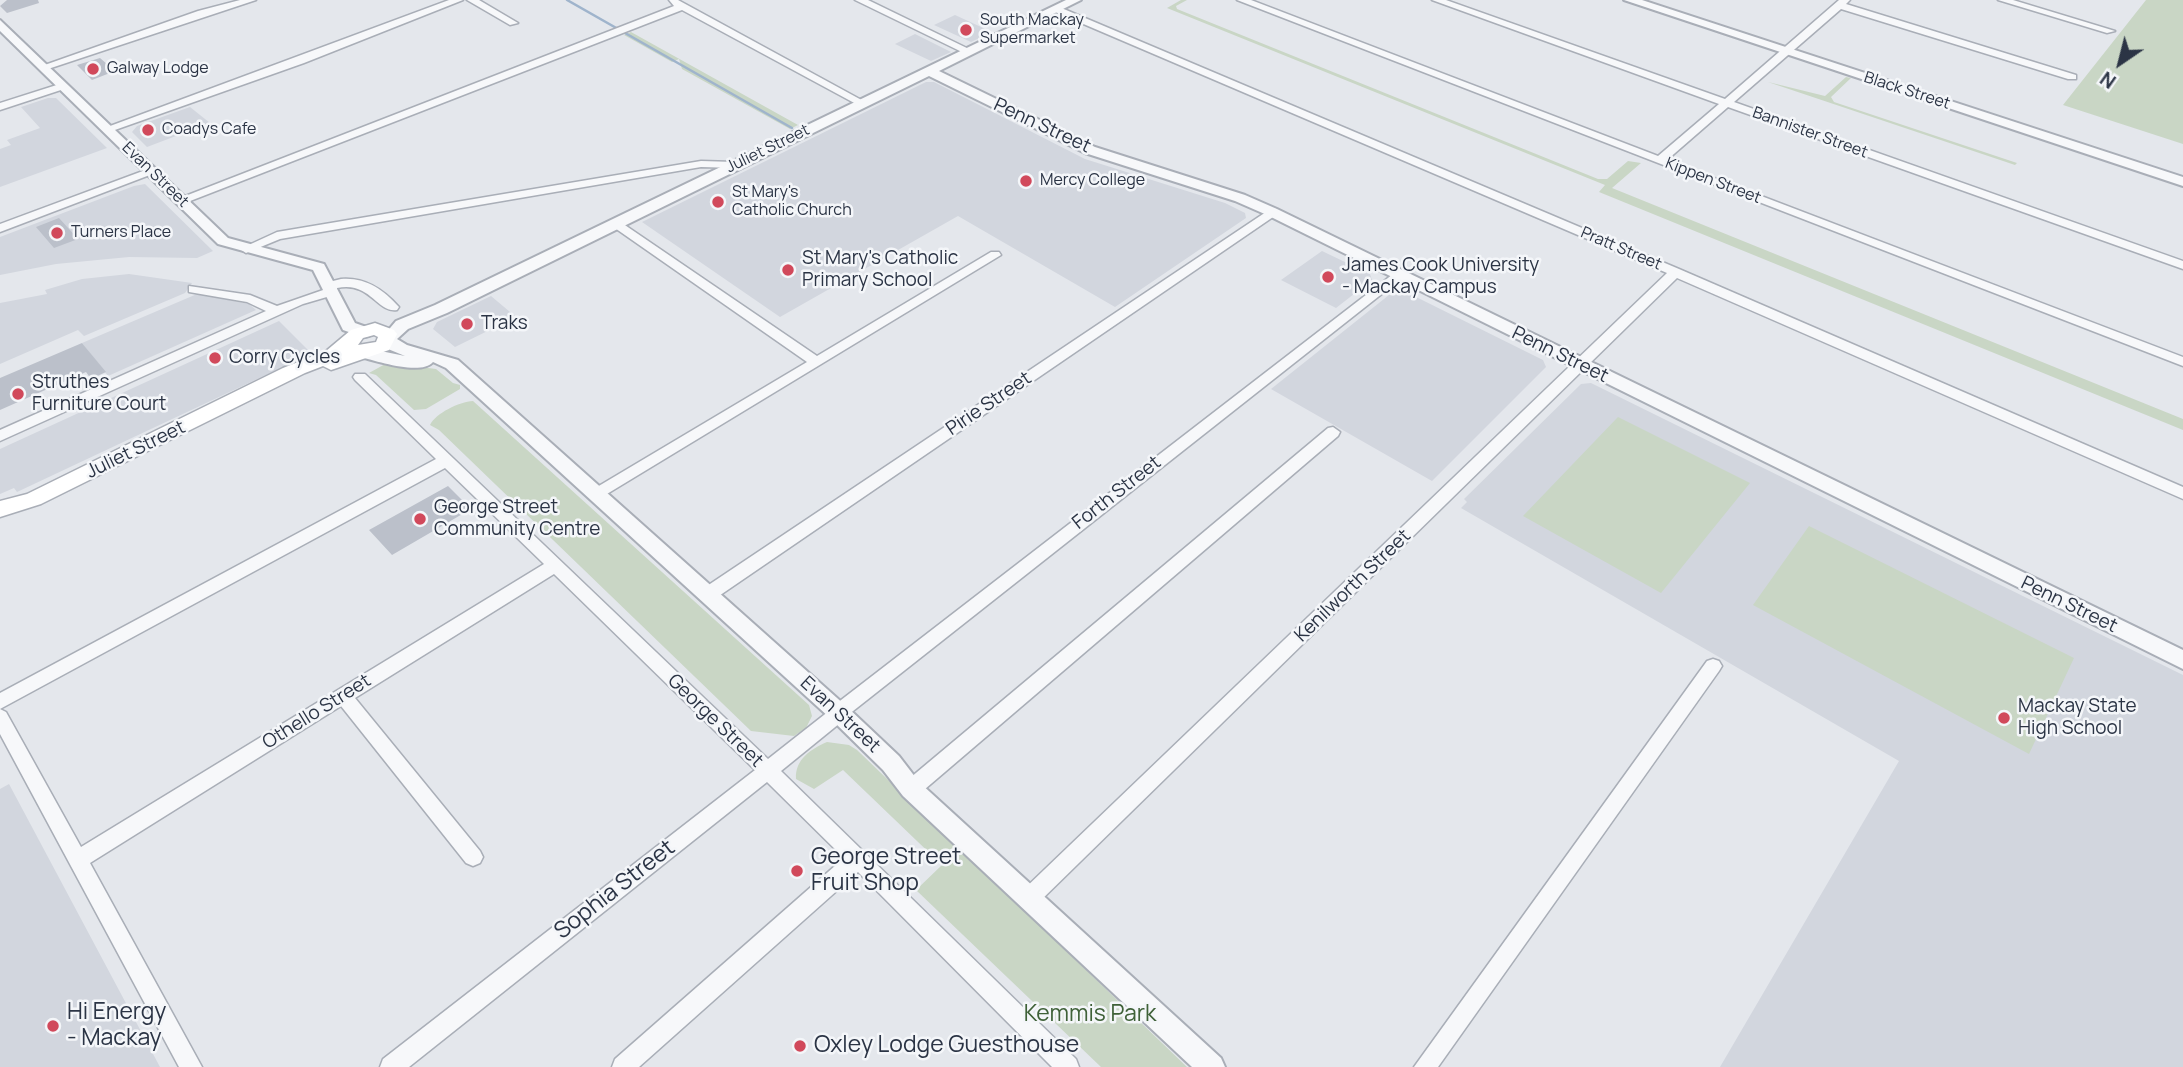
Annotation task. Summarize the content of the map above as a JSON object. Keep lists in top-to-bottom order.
{
  "streets": {
    "main road": ["Juliet Street"],
    "street": [
      "Black Street",
      "Penn Street",
      "Bannister Street",
      "Evan Street",
      "Kippen Street",
      "Pratt Street",
      "Pirie Street",
      "Forth Street",
      "Kenilworth Street",
      "Othello Street",
      "George Street",
      "Sophia Street"
    ]
  },
  "crossings": [
    ["Penn Street", "Juliet Street"],
    ["Penn Street", "Pirie Street"],
    ["Penn Street", "Forth Street"],
    ["Penn Street", "Kenilworth Street"],
    ["Juliet Street", "Evan Street"],
    ["Juliet Street", "Pratt Street"],
    ["Evan Street", "Pirie Street"],
    ["Evan Street", "Forth Street"],
    ["Evan Street", "Kenilworth Street"],
    ["Evan Street", "Sophia Street"],
    ["Pratt Street", "Kenilworth Street"],
    ["Forth Street", "Sophia Street"],
    ["Othello Street", "George Street"],
    ["George Street", "Sophia Street"]
  ],
  "parks": ["Kemmis Park"],
  "places": [
    "South Mackay Supermarket",
    "Galway Lodge",
    "Coadys Cafe",
    "Mercy College",
    "St Mary's Catholic Church",
    "Turners Place",
    "St Mary's Catholic Primary School",
    "James Cook University - Mackay Campus",
    "Traks",
    "Corry Cycles",
    "Struthes Furniture Court",
    "George Street Community Centre",
    "Mackay State High School",
    "George Street Fruit Shop",
    "Hi Energy - Mackay",
    "Oxley Lodge Guesthouse"
  ],
  "north": "bottom left"
}
